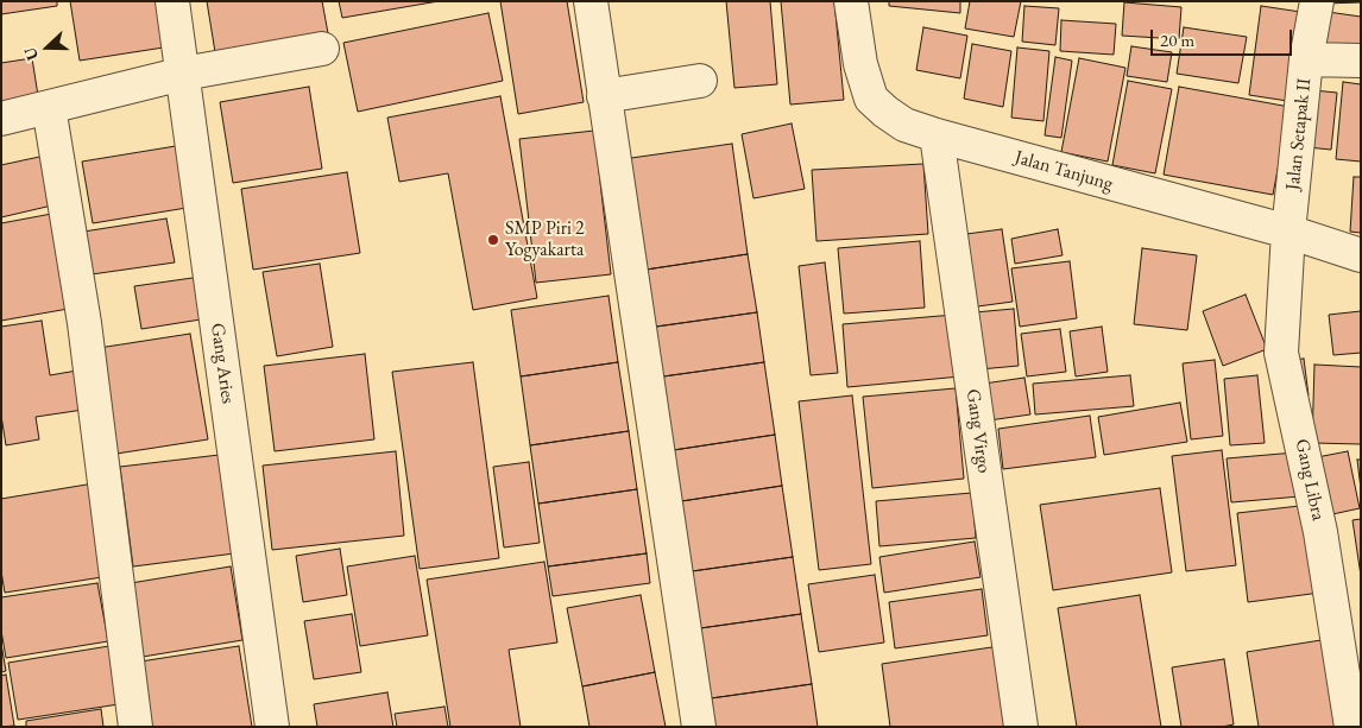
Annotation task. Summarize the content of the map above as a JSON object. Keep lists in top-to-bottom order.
{
  "streets": {
    "street": [
      "Jalan Setapak II",
      "Jalan Tanjung",
      "Gang Aries",
      "Gang Virgo",
      "Gang Libra"
    ]
  },
  "crossings": [
    ["Jalan Setapak II", "Jalan Tanjung"],
    ["Jalan Setapak II", "Gang Libra"],
    ["Jalan Tanjung", "Gang Virgo"],
    ["Jalan Tanjung", "Gang Libra"]
  ],
  "places": ["SMP Piri 2 Yogyakarta"],
  "scale_bar": "20 m",
  "north": "left"
}
